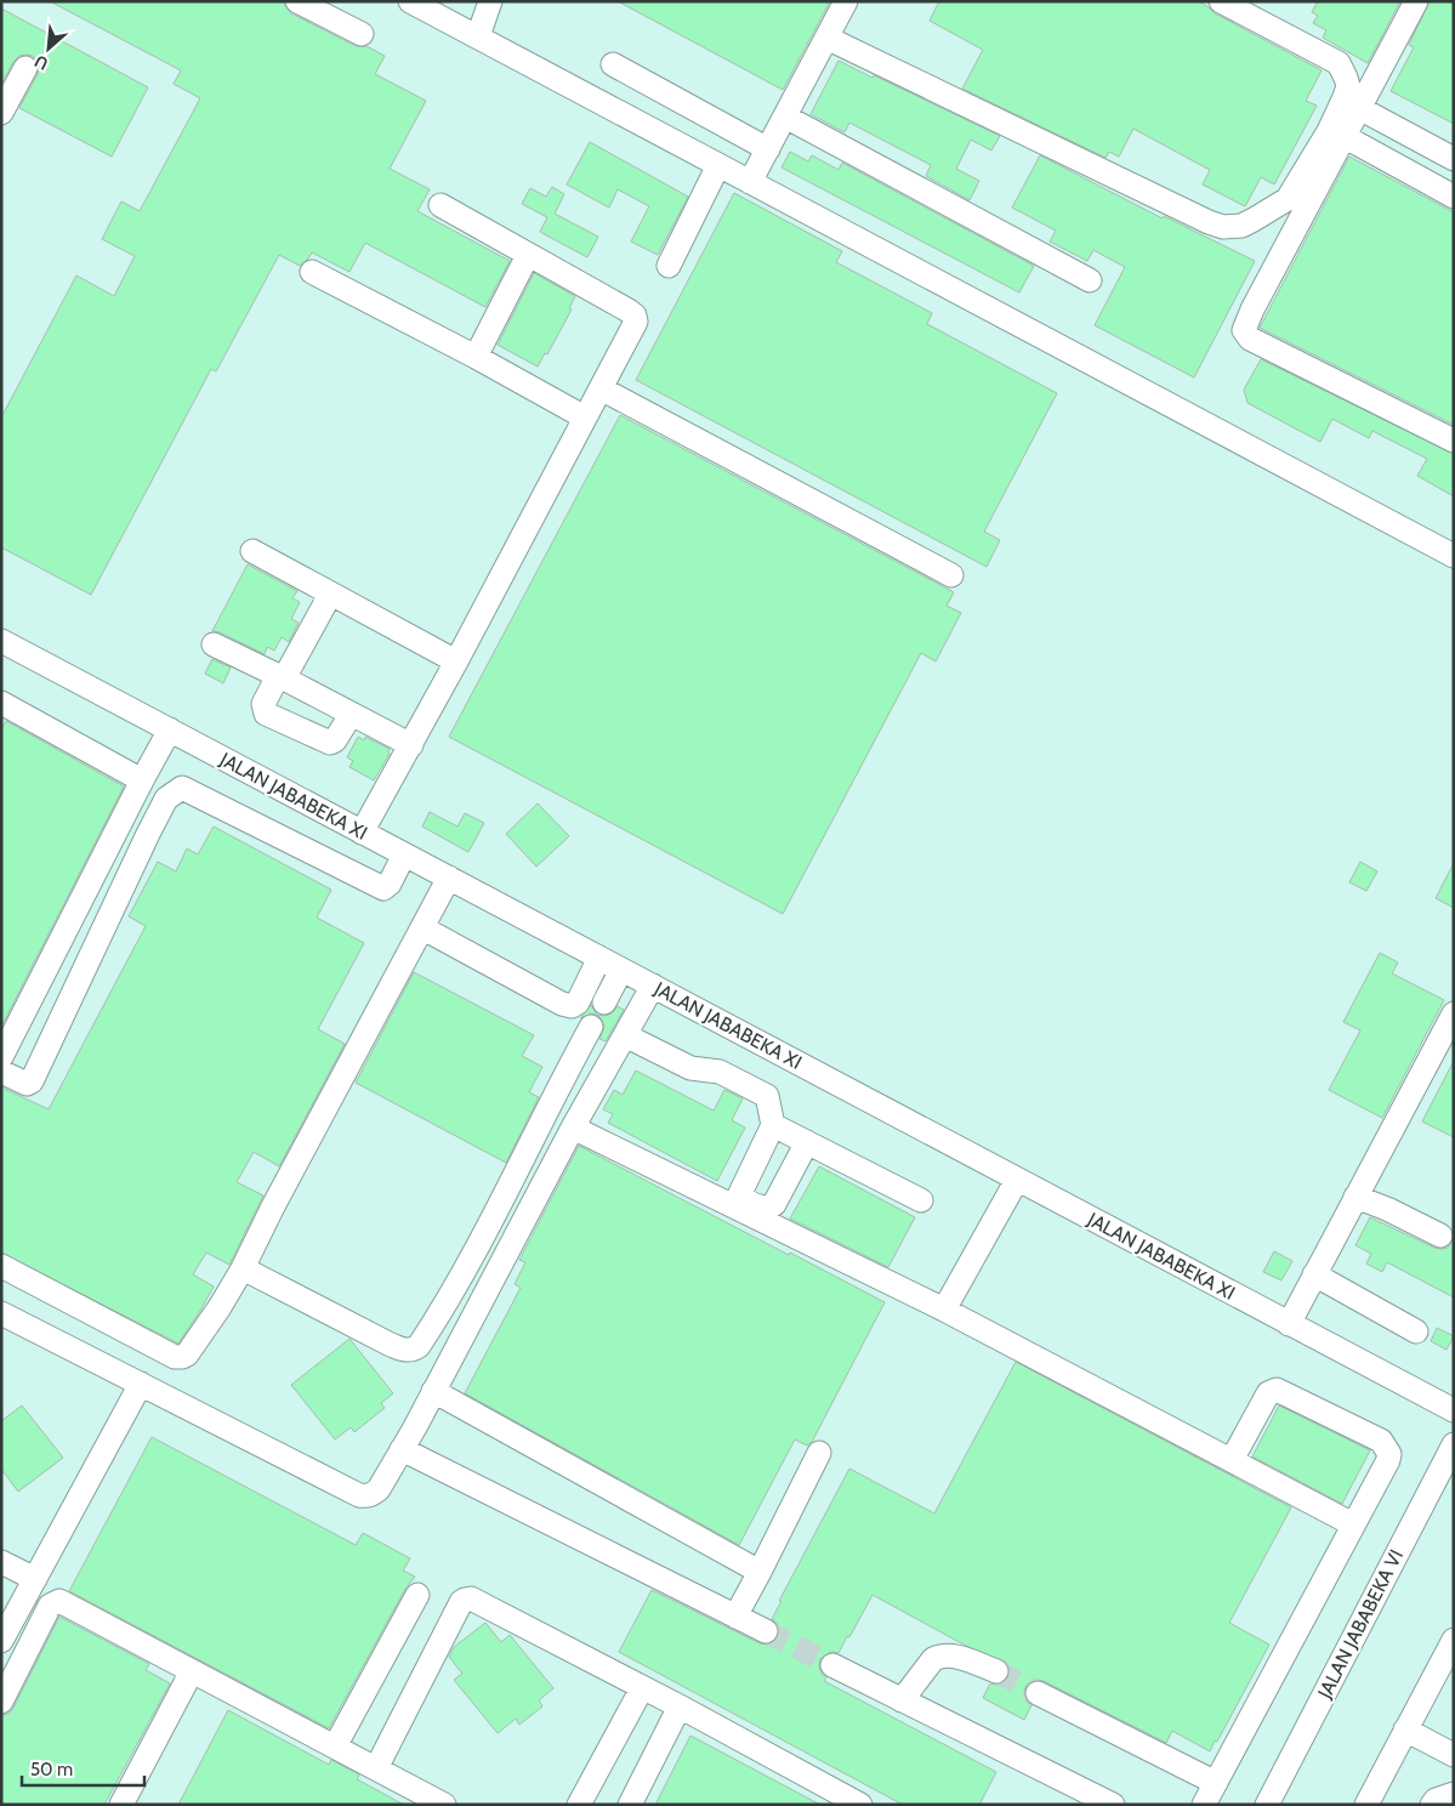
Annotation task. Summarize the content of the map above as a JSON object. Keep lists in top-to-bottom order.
{
  "streets": {
    "street": ["JALAN JABABEKA XI", "JALAN JABABEKA VI"]
  },
  "scale_bar": "50 m",
  "north": "bottom left"
}
